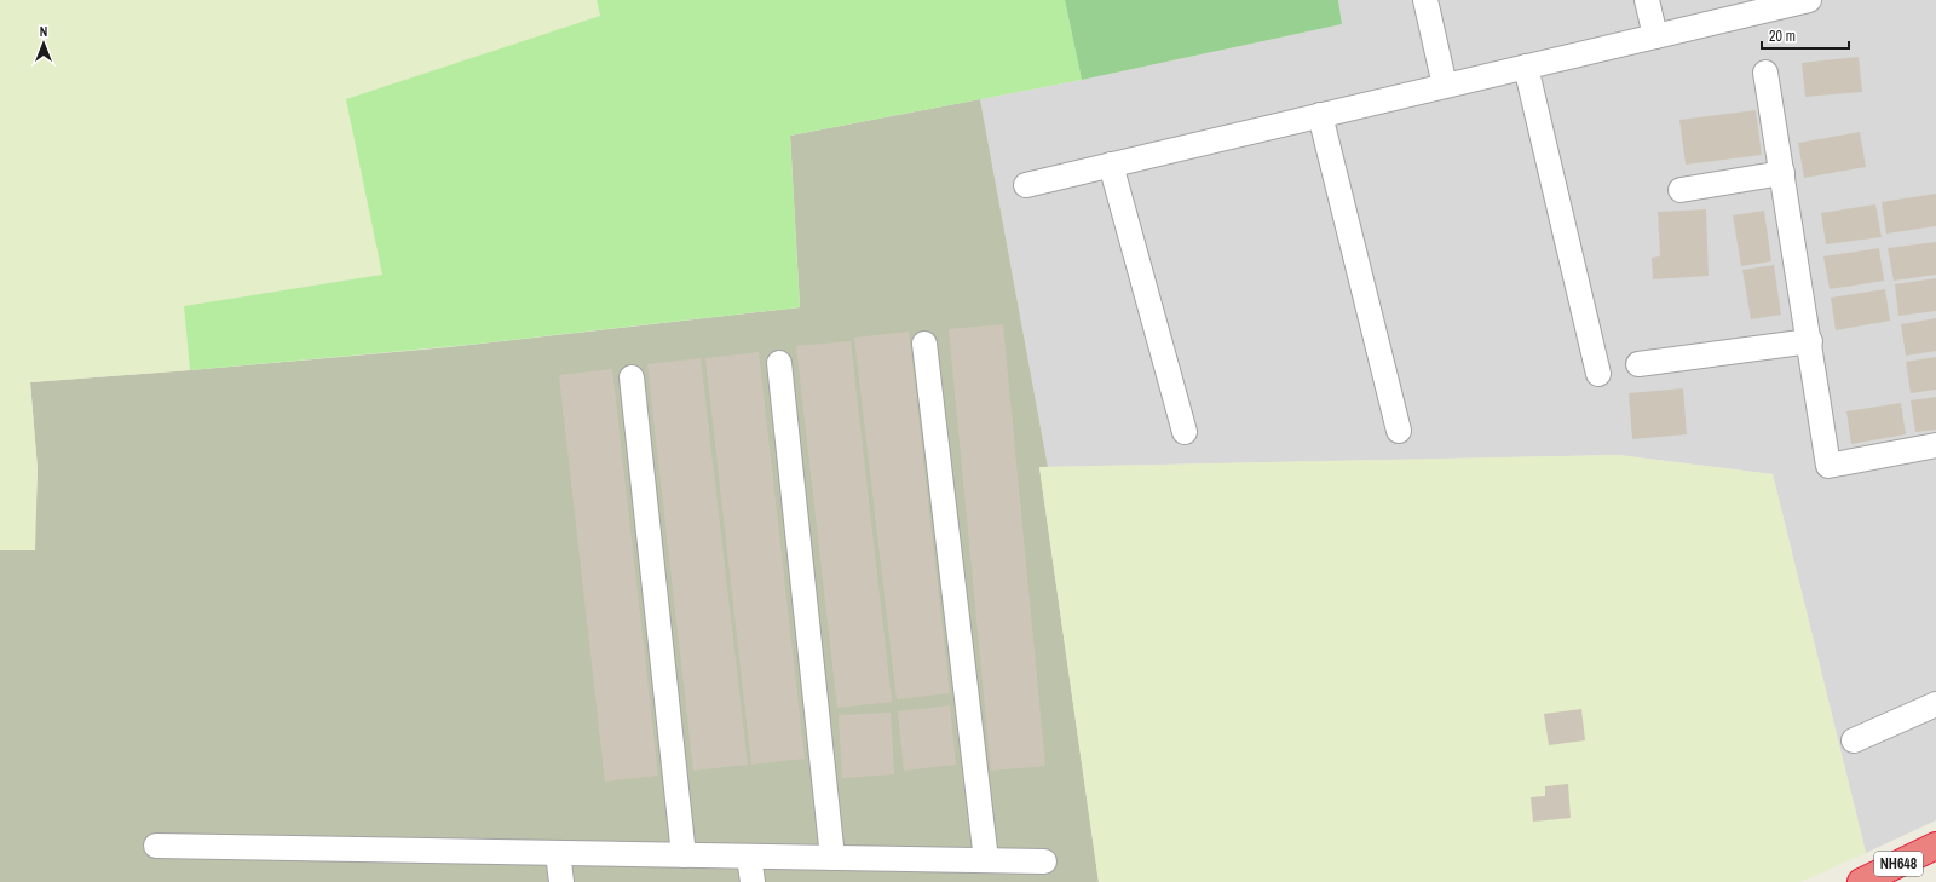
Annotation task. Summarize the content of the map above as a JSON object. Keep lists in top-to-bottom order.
{
  "streets": {
    "highway": ["NH648"]
  },
  "scale_bar": "20 m",
  "north": "top"
}
